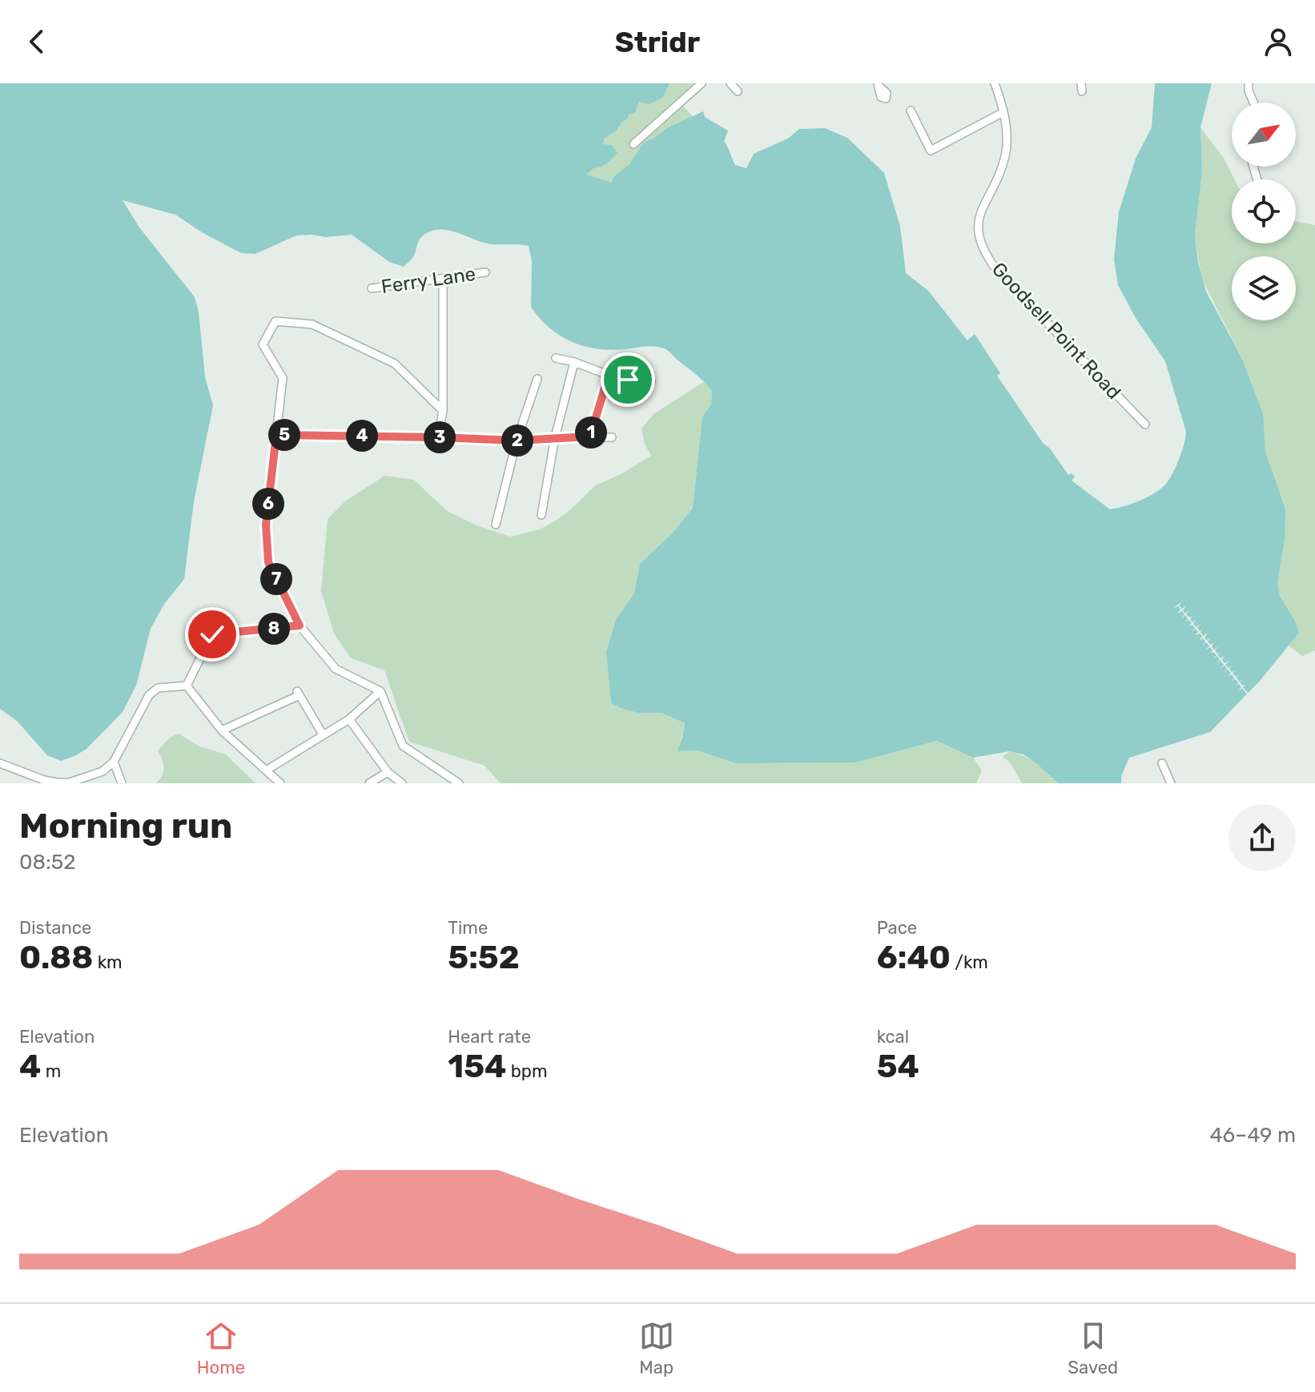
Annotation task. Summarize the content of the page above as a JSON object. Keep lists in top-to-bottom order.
{
  "streets": {
    "street": ["Ferry Lane", "Goodsell Point Road"]
  },
  "north": "top right",
  "page": {
    "header": "Stridr",
    "pins": [
      "1",
      "5",
      "4",
      "3",
      "2",
      "6",
      "7",
      "8"
    ],
    "heading": ["Morning run", "08:52"],
    "stats": [
      ["Distance", "0.88 km"],
      ["Time", "5:52"],
      ["Pace", "6:40 /km"],
      ["Elevation", "4 m"],
      ["Heart rate", "154 bpm"],
      ["kcal", "54"]
    ],
    "chart": ["Elevation", "46–49 m"],
    "tabs": ["Home", "Map", "Saved"]
  }
}
